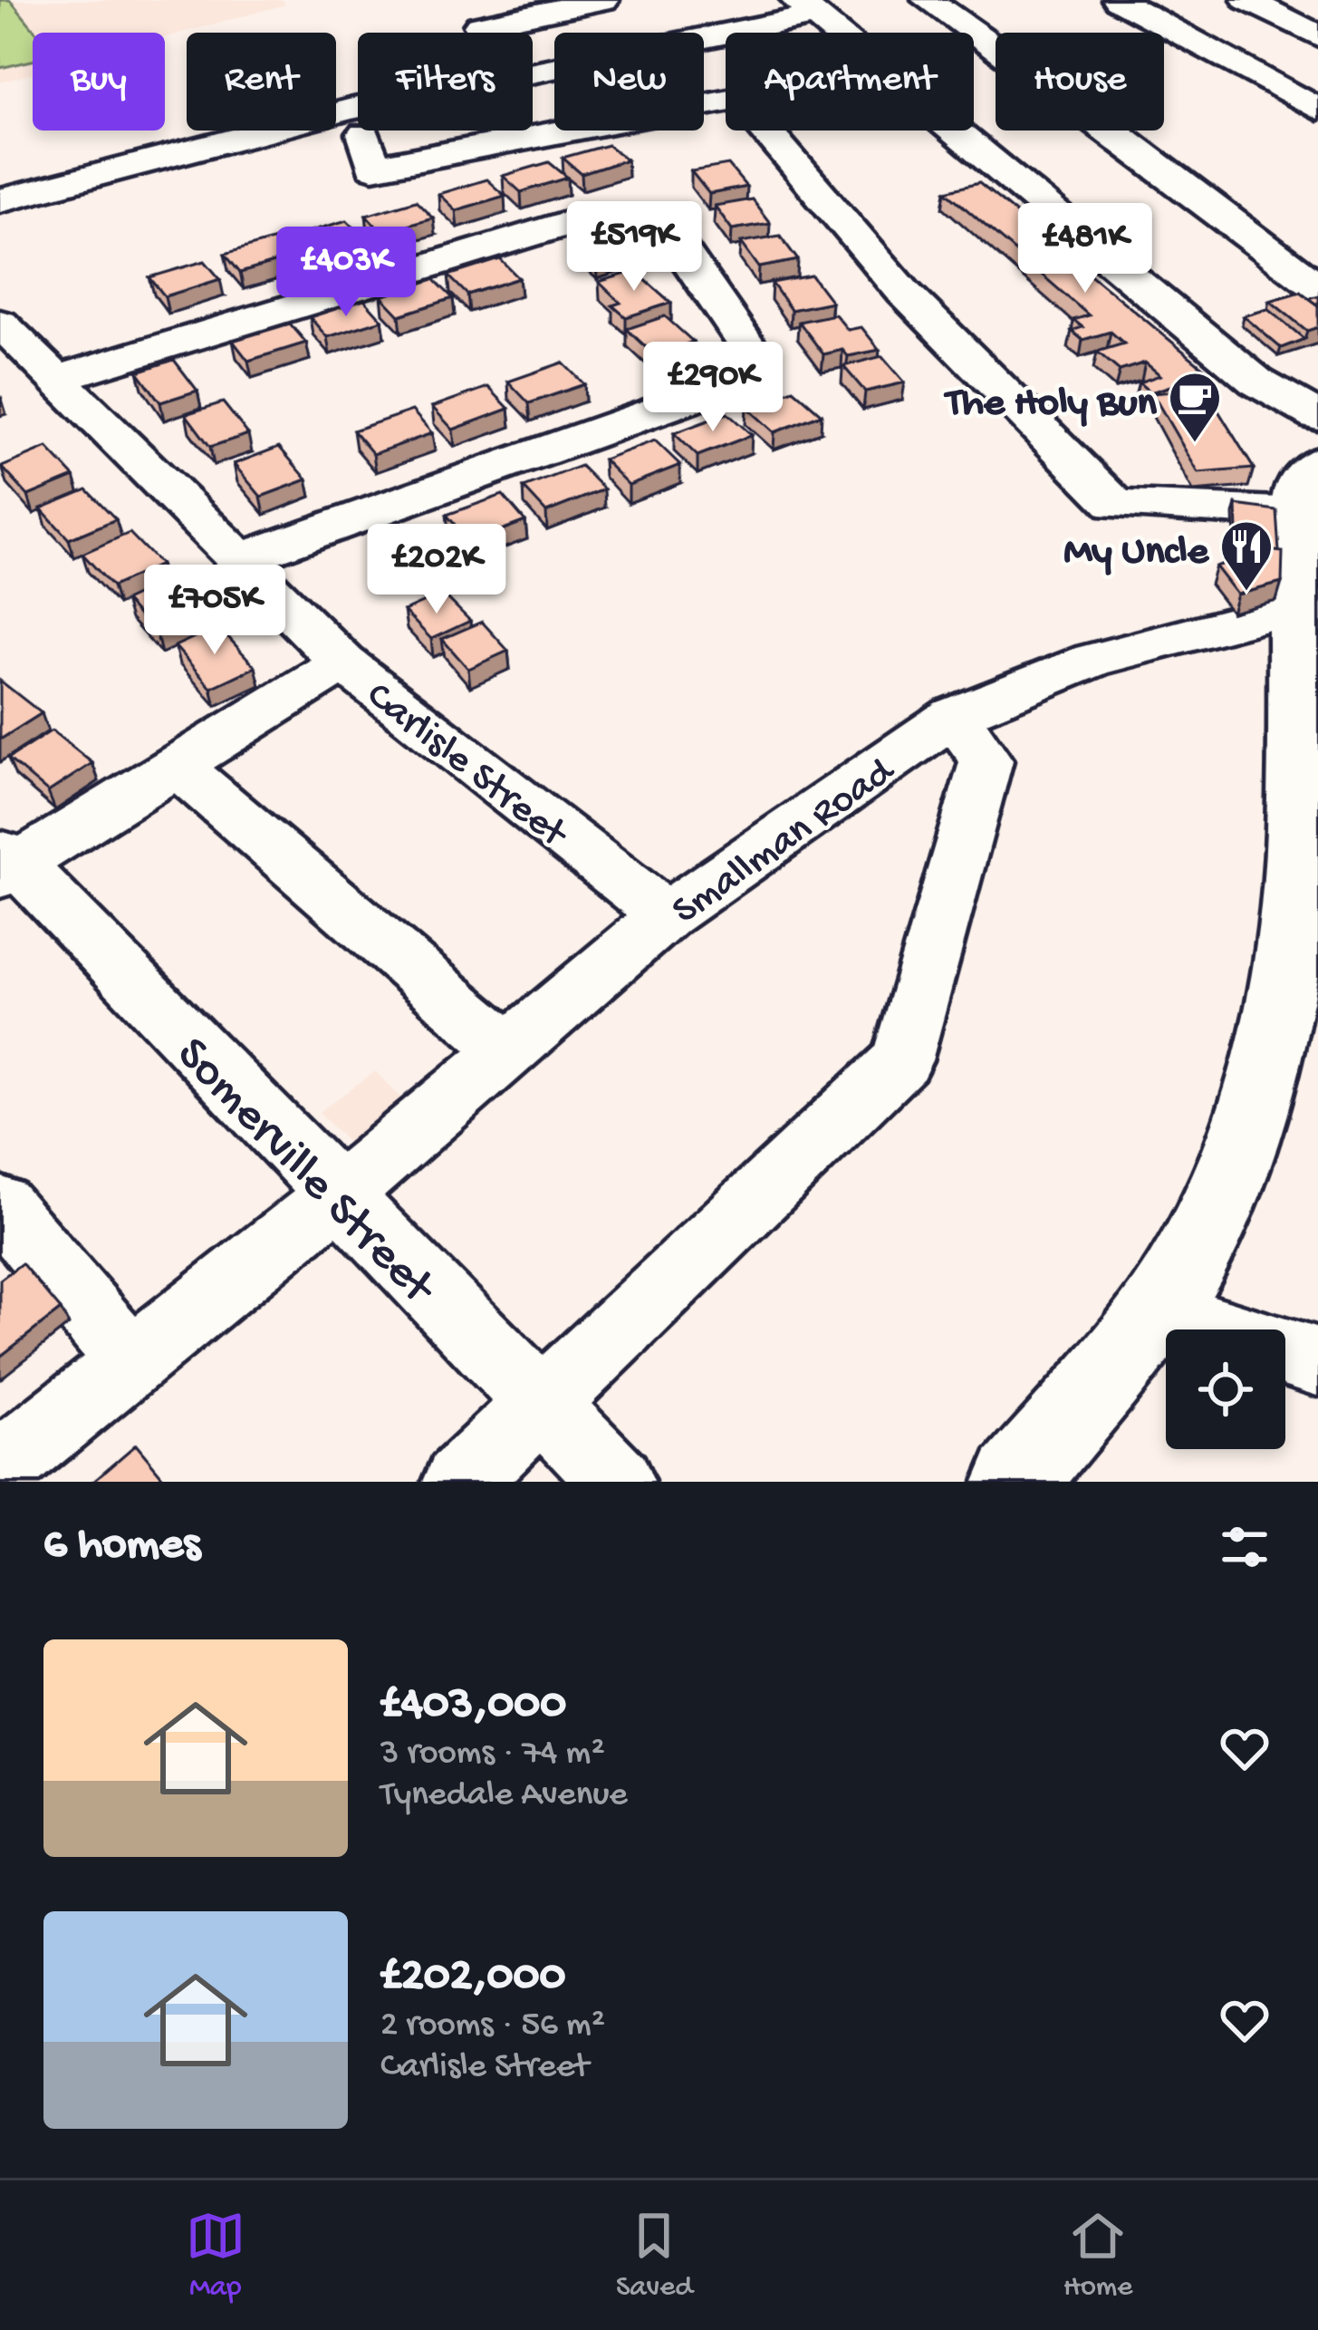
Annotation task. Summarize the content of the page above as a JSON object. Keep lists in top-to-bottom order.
{
  "streets": {
    "street": ["Carlisle Street", "Smallman Road", "Somerville Street"]
  },
  "crossings": [
    ["Carlisle Street", "Smallman Road"],
    ["Smallman Road", "Somerville Street"]
  ],
  "places": {
    "cafe": ["The Holy Bun"],
    "restaurant": ["My Uncle"]
  },
  "page": {
    "chip": [
      "Buy",
      "Rent",
      "Filters",
      "New",
      "Apartment",
      "House"
    ],
    "price": [
      "£519K",
      "£481K",
      "£403K",
      "£290K",
      "£202K",
      "£705K"
    ],
    "heading": "6 homes",
    "list": [
      {
        "name": "£403,000",
        "note": "3 rooms · 74 m² · Tynedale Avenue"
      },
      {
        "name": "£202,000",
        "note": "2 rooms · 56 m² · Carlisle Street"
      }
    ],
    "tabs": ["Map", "Saved", "Home"]
  }
}
